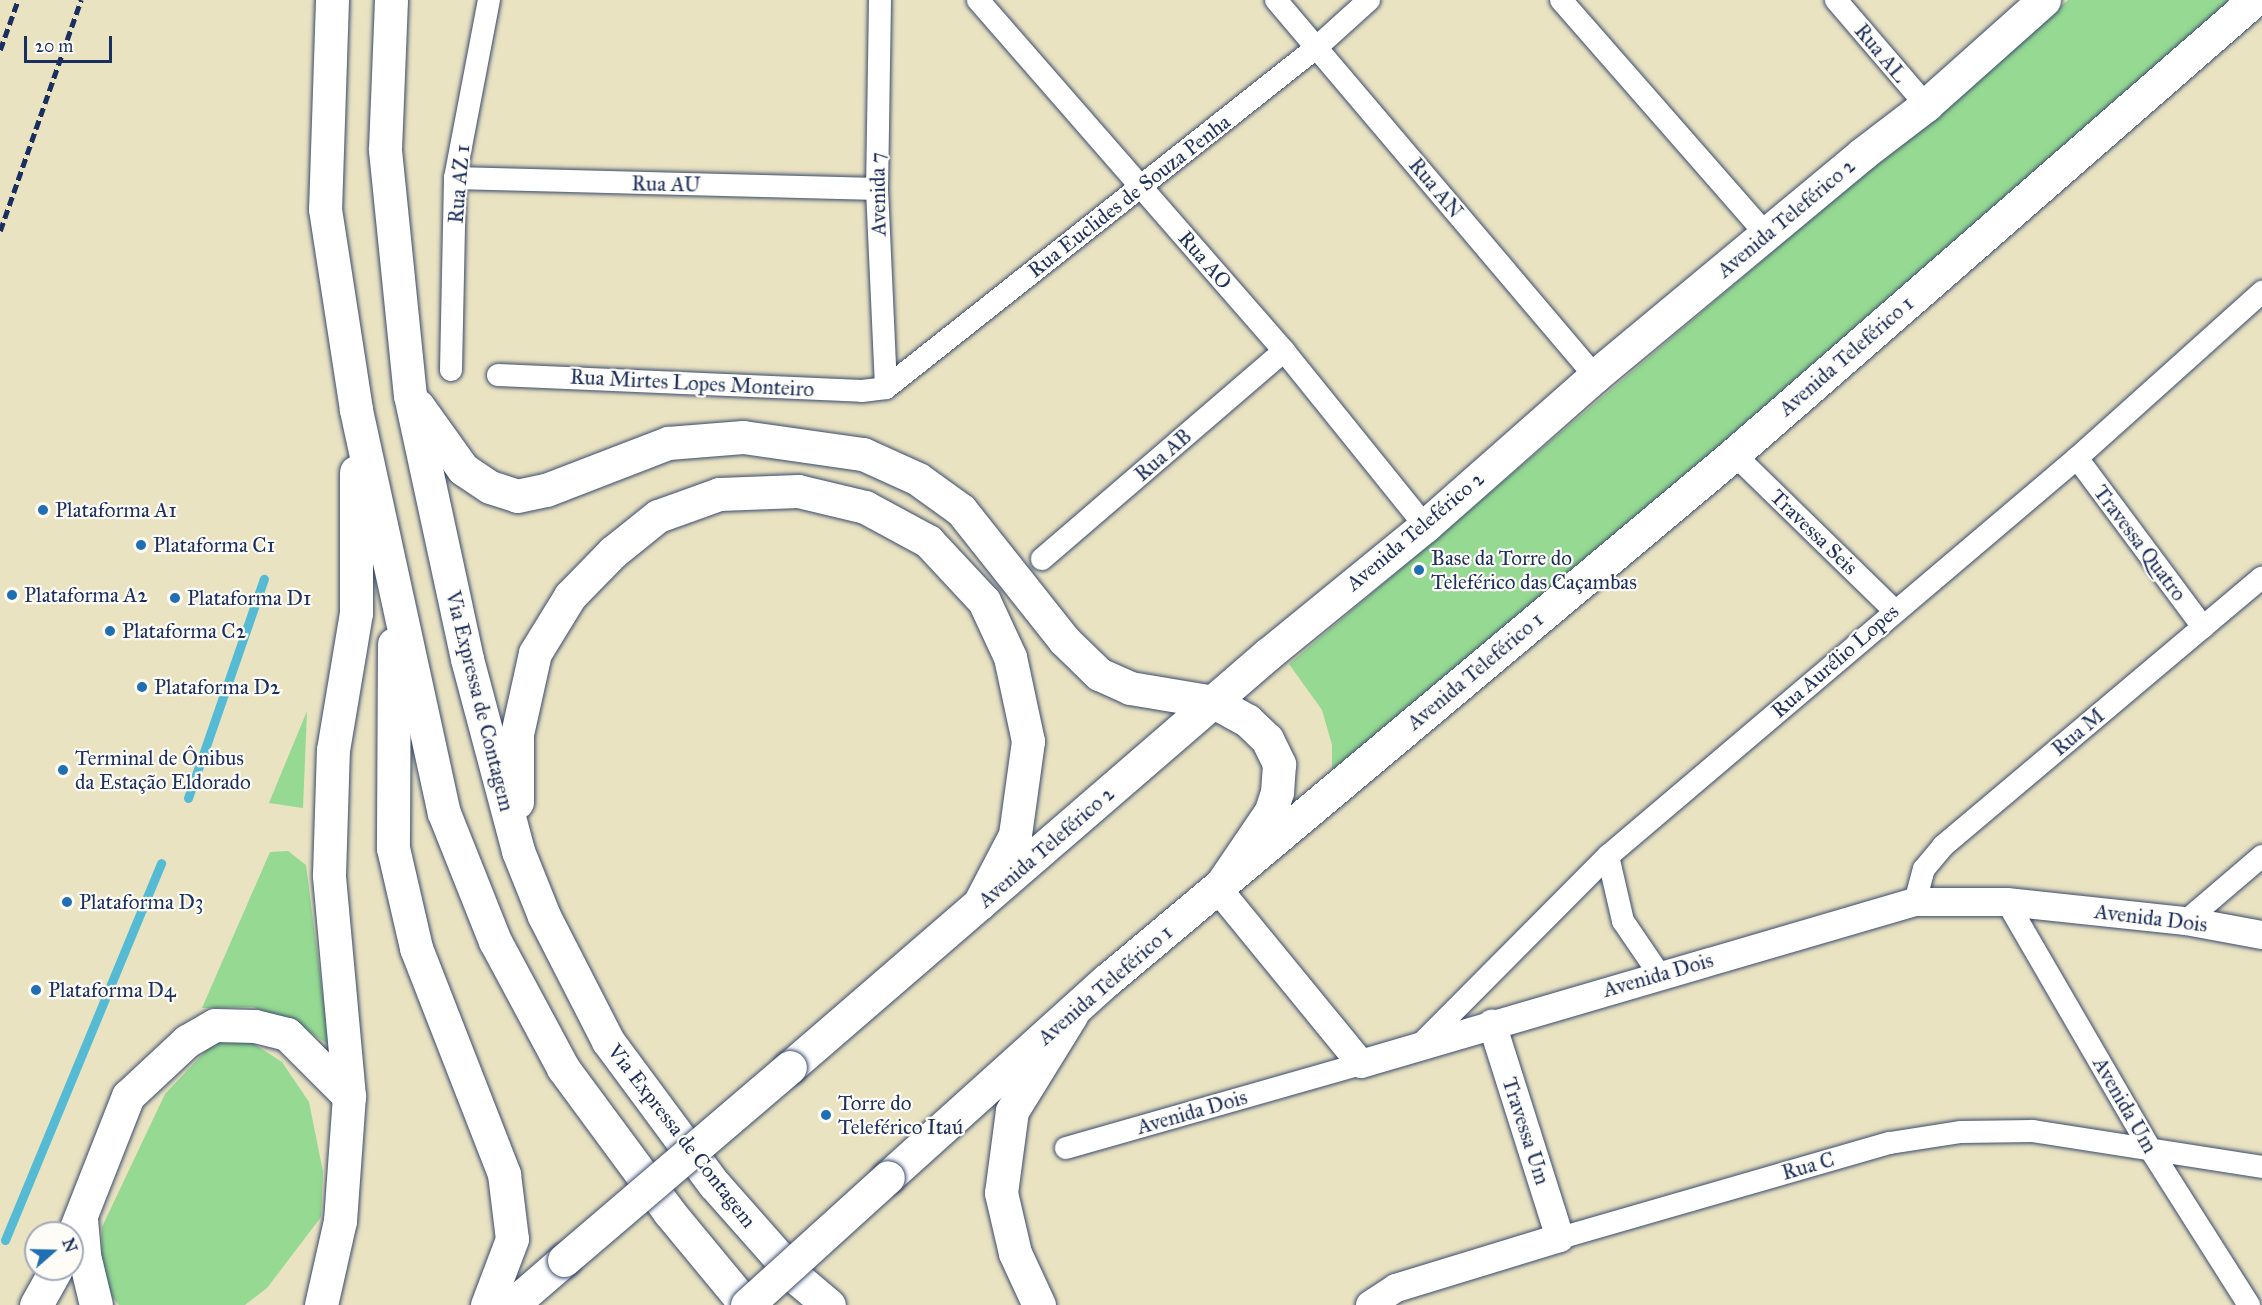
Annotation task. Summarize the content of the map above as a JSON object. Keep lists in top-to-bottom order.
{
  "streets": {
    "main road": ["Avenida Teleférico 2", "Avenida Teleférico 1", "Via Expressa de Contagem"],
    "street": [
      "Rua AL",
      "Rua AZ 1",
      "Rua AU",
      "Rua AN",
      "Avenida 7",
      "Rua Euclides de Souza Penha",
      "Rua AO",
      "Rua Mirtes Lopes Monteiro",
      "Rua AB",
      "Travessa Seis",
      "Travessa Quatro",
      "Rua Aurélio Lopes",
      "Rua M",
      "Avenida Dois",
      "Avenida Um",
      "Travessa Um",
      "Rua C"
    ]
  },
  "crossings": [
    ["Rua AL", "Avenida Teleférico 2"],
    ["Rua AZ 1", "Rua AU"],
    ["Rua AU", "Avenida 7"],
    ["Rua AN", "Rua Euclides de Souza Penha"],
    ["Rua AN", "Avenida Teleférico 2"],
    ["Avenida 7", "Rua Euclides de Souza Penha"],
    ["Avenida 7", "Rua Mirtes Lopes Monteiro"],
    ["Rua Euclides de Souza Penha", "Rua AO"],
    ["Rua Euclides de Souza Penha", "Rua Mirtes Lopes Monteiro"],
    ["Avenida Teleférico 2", "Rua AO"],
    ["Rua AO", "Rua AB"],
    ["Avenida Teleférico 1", "Travessa Seis"],
    ["Travessa Seis", "Rua Aurélio Lopes"],
    ["Travessa Quatro", "Rua Aurélio Lopes"],
    ["Travessa Quatro", "Rua M"],
    ["Rua Aurélio Lopes", "Avenida Dois"],
    ["Rua M", "Avenida Dois"],
    ["Avenida Dois", "Avenida Um"],
    ["Avenida Dois", "Travessa Um"],
    ["Avenida Um", "Rua C"],
    ["Travessa Um", "Rua C"]
  ],
  "places": [
    "Plataforma A1",
    "Plataforma C1",
    "Base da Torre do Teleférico das Caçambas",
    "Plataforma A2",
    "Plataforma D1",
    "Plataforma C2",
    "Plataforma D2",
    "Terminal de Ônibus da Estação Eldorado",
    "Plataforma D3",
    "Plataforma D4",
    "Torre do Teleférico Itaú"
  ],
  "scale_bar": "20 m",
  "north": "right"
}
